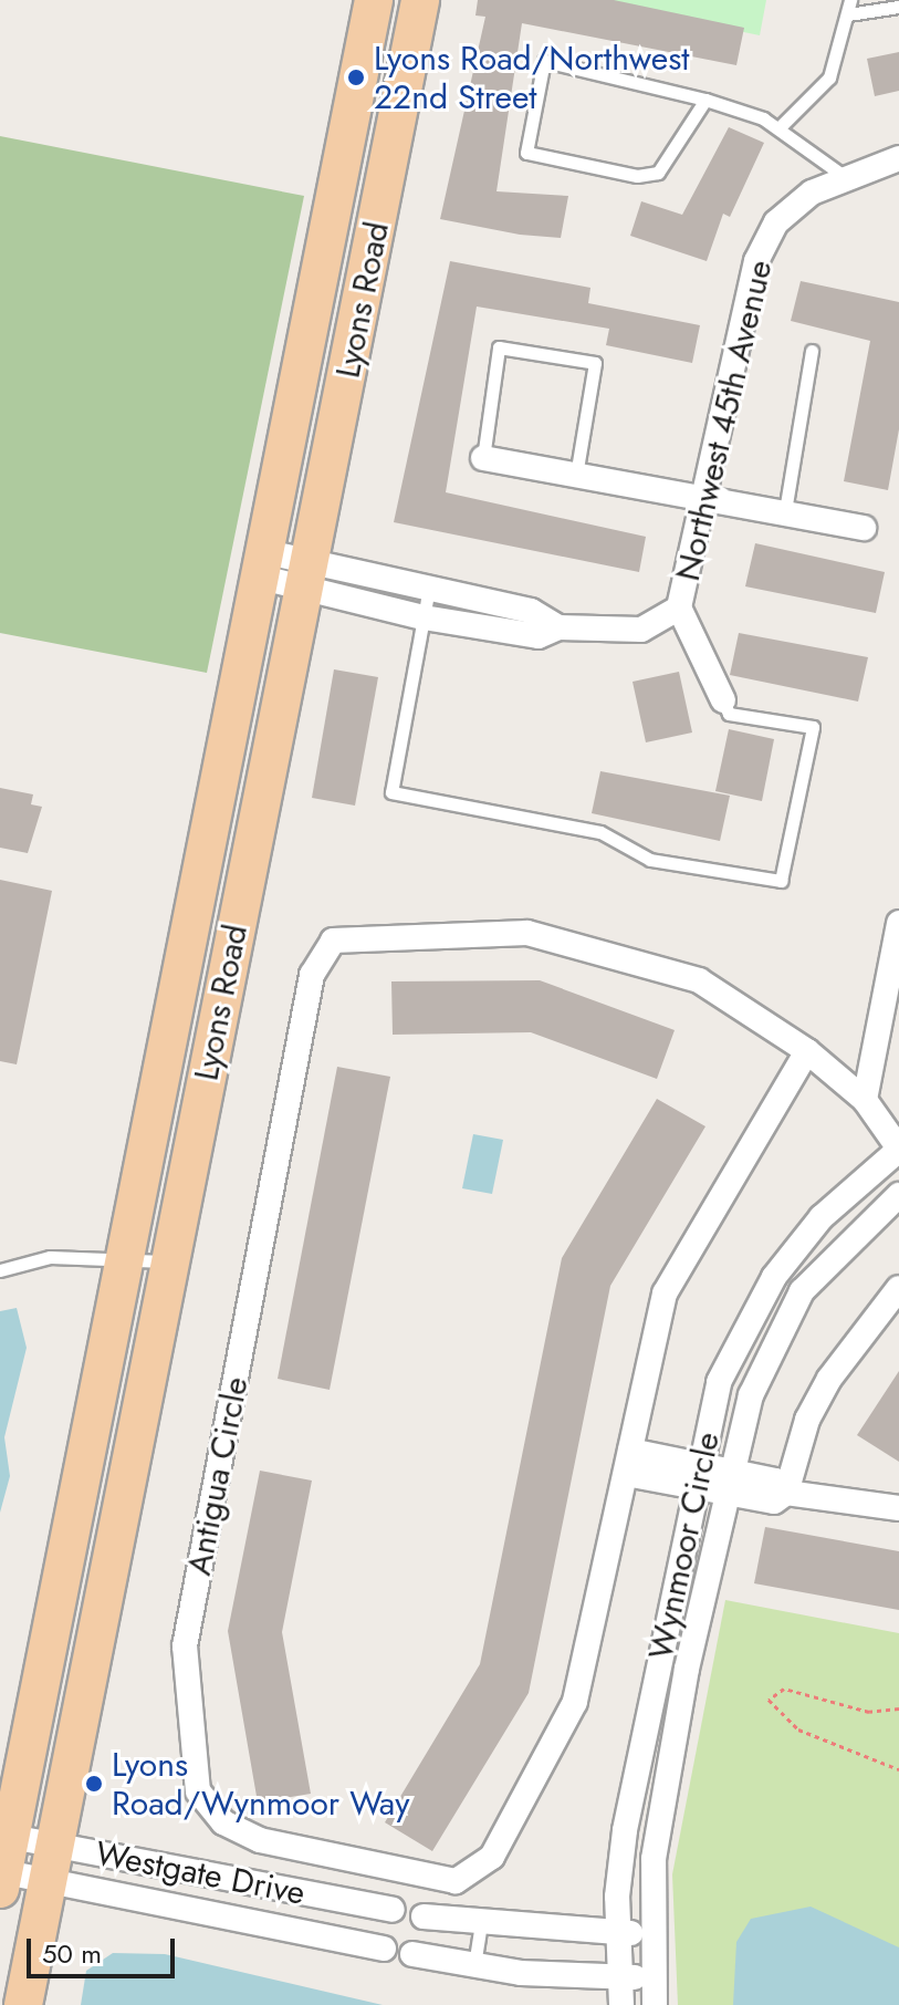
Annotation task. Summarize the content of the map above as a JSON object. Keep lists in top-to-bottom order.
{
  "streets": {
    "main road": ["Lyons Road"],
    "street": [
      "Northwest 45th Avenue",
      "Antigua Circle",
      "Wynmoor Circle",
      "Westgate Drive"
    ]
  },
  "crossings": [
    ["Lyons Road", "Westgate Drive"],
    ["Antigua Circle", "Wynmoor Circle"]
  ],
  "places": ["Lyons Road/Northwest 22nd Street", "Lyons Road/Wynmoor Way"],
  "scale_bar": "50 m"
}
